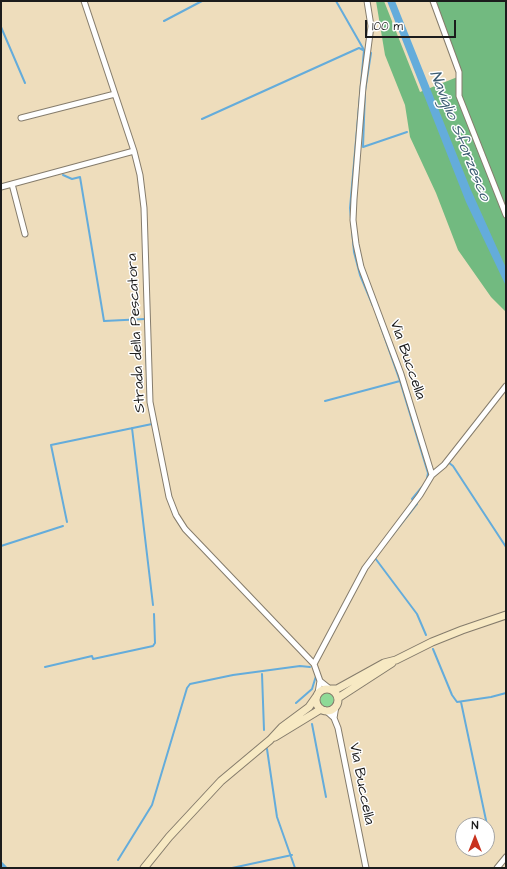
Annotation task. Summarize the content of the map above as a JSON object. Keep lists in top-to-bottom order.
{
  "streets": {
    "street": ["Strada della Pescatora", "Via Buccella"]
  },
  "water": ["Naviglio Sforzesco"],
  "scale_bar": "100 m",
  "north": "top"
}
